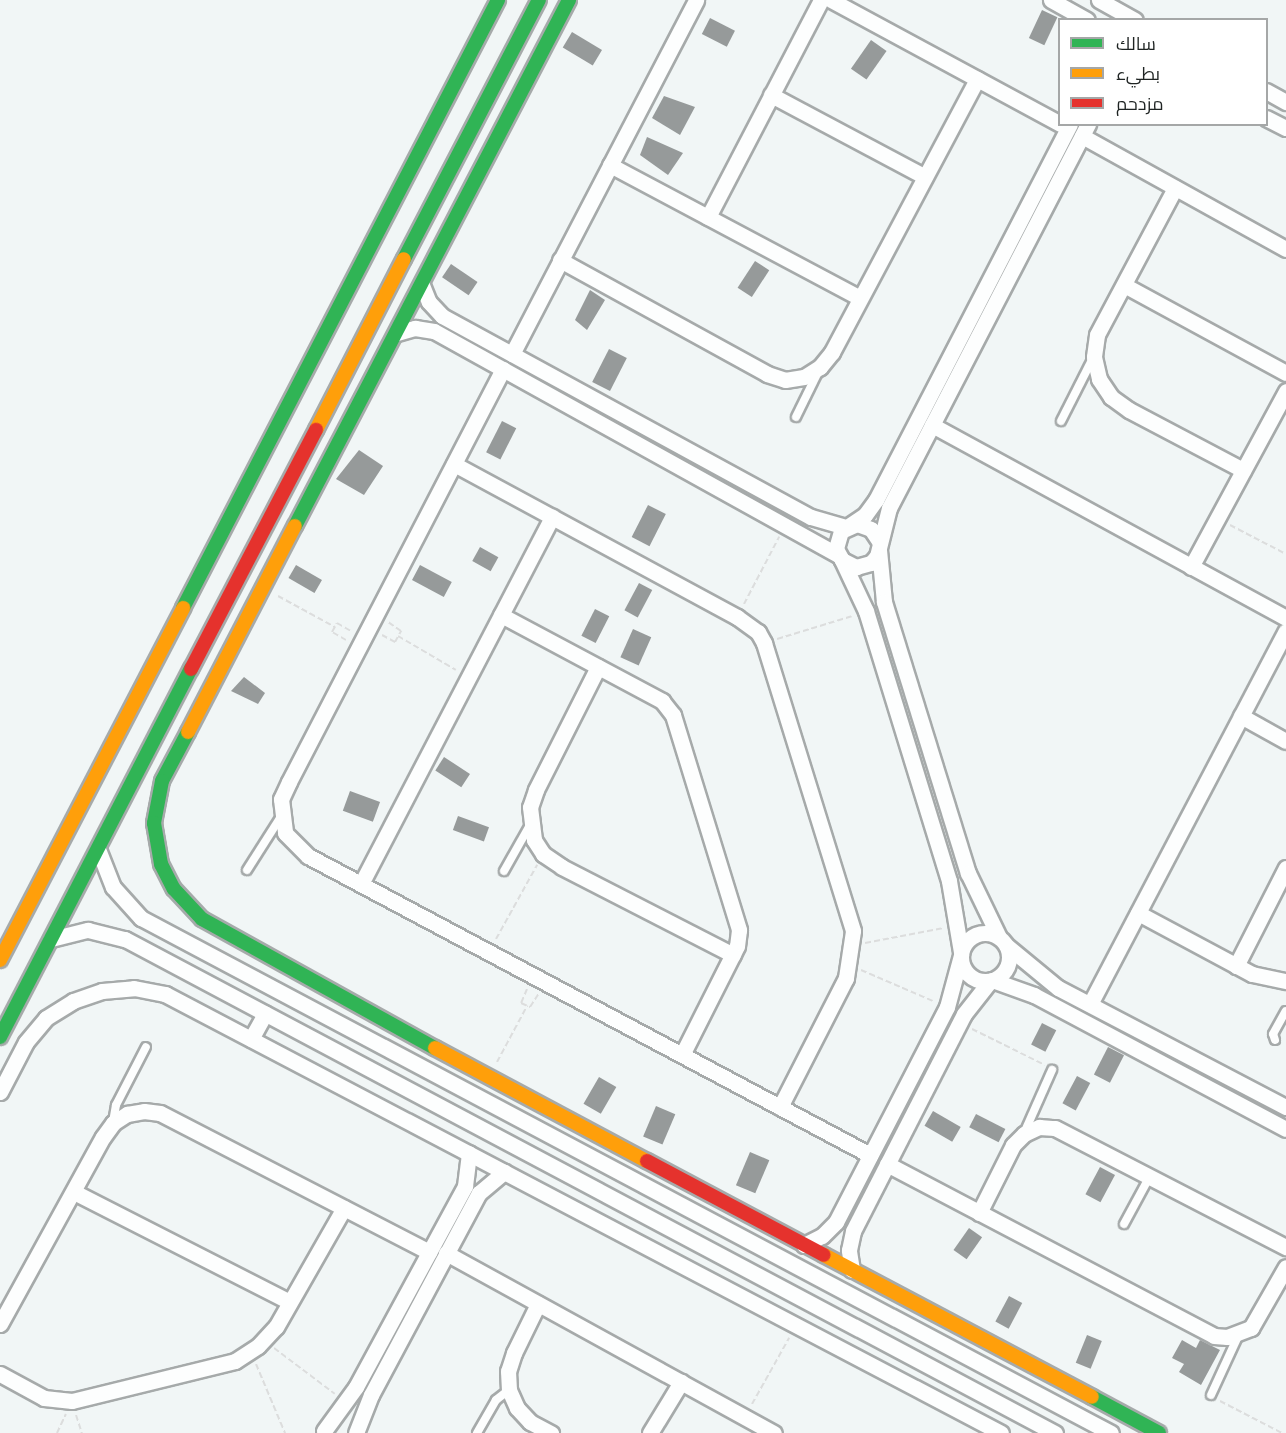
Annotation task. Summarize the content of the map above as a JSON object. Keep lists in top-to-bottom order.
{
  "legend": ["سالك", "بطيء", "مزدحم"]
}
